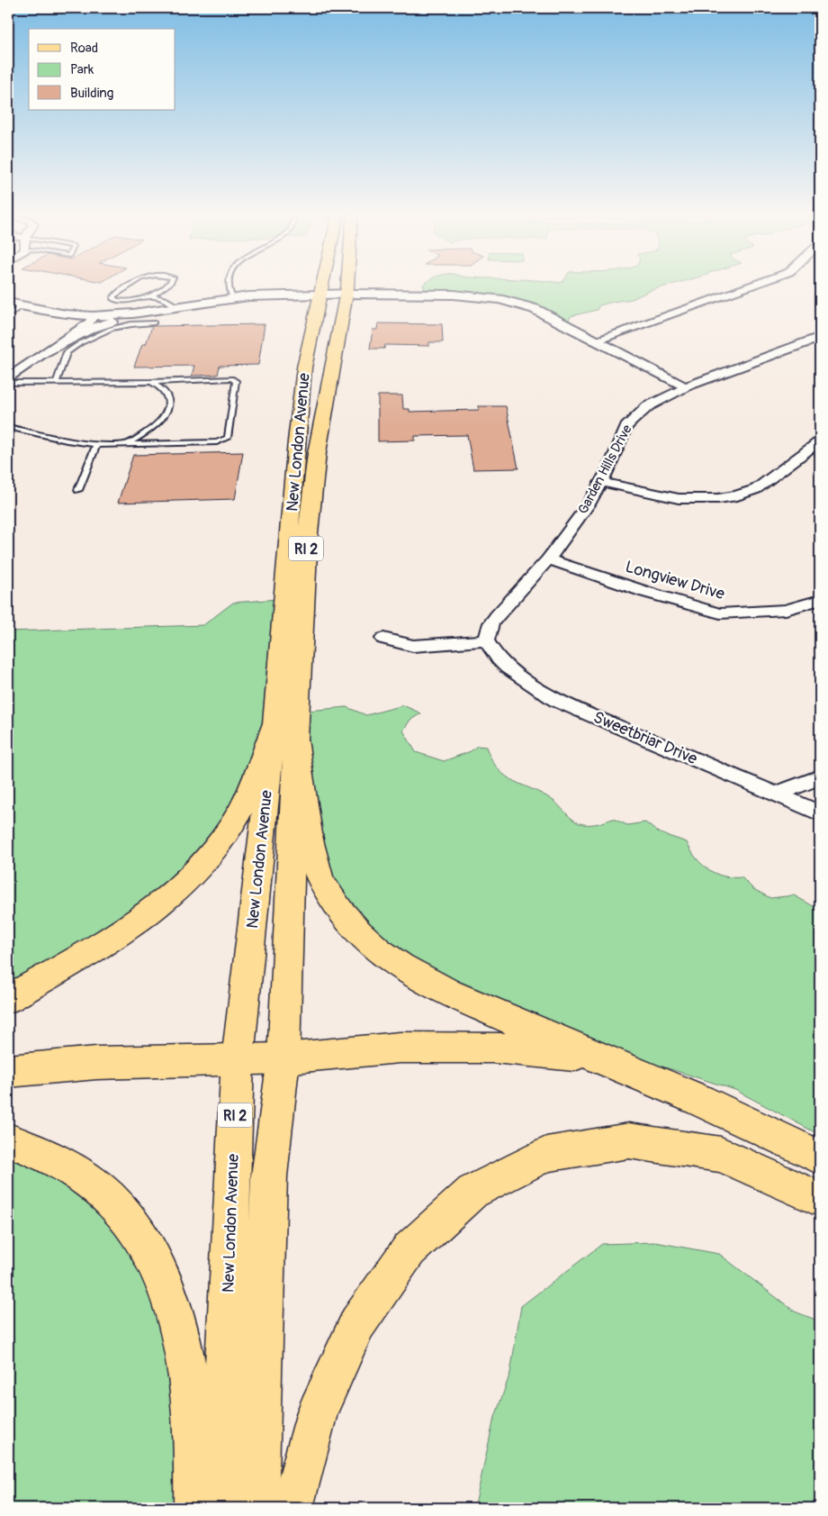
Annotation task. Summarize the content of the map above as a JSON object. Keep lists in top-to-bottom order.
{
  "streets": {
    "main road": ["New London Avenue", "RI 2"],
    "street": ["Garden Hills Drive", "Longview Drive", "Sweetbriar Drive"]
  },
  "crossings": [
    ["Garden Hills Drive", "Longview Drive"],
    ["Garden Hills Drive", "Sweetbriar Drive"]
  ],
  "legend": ["Road", "Park", "Building"]
}
